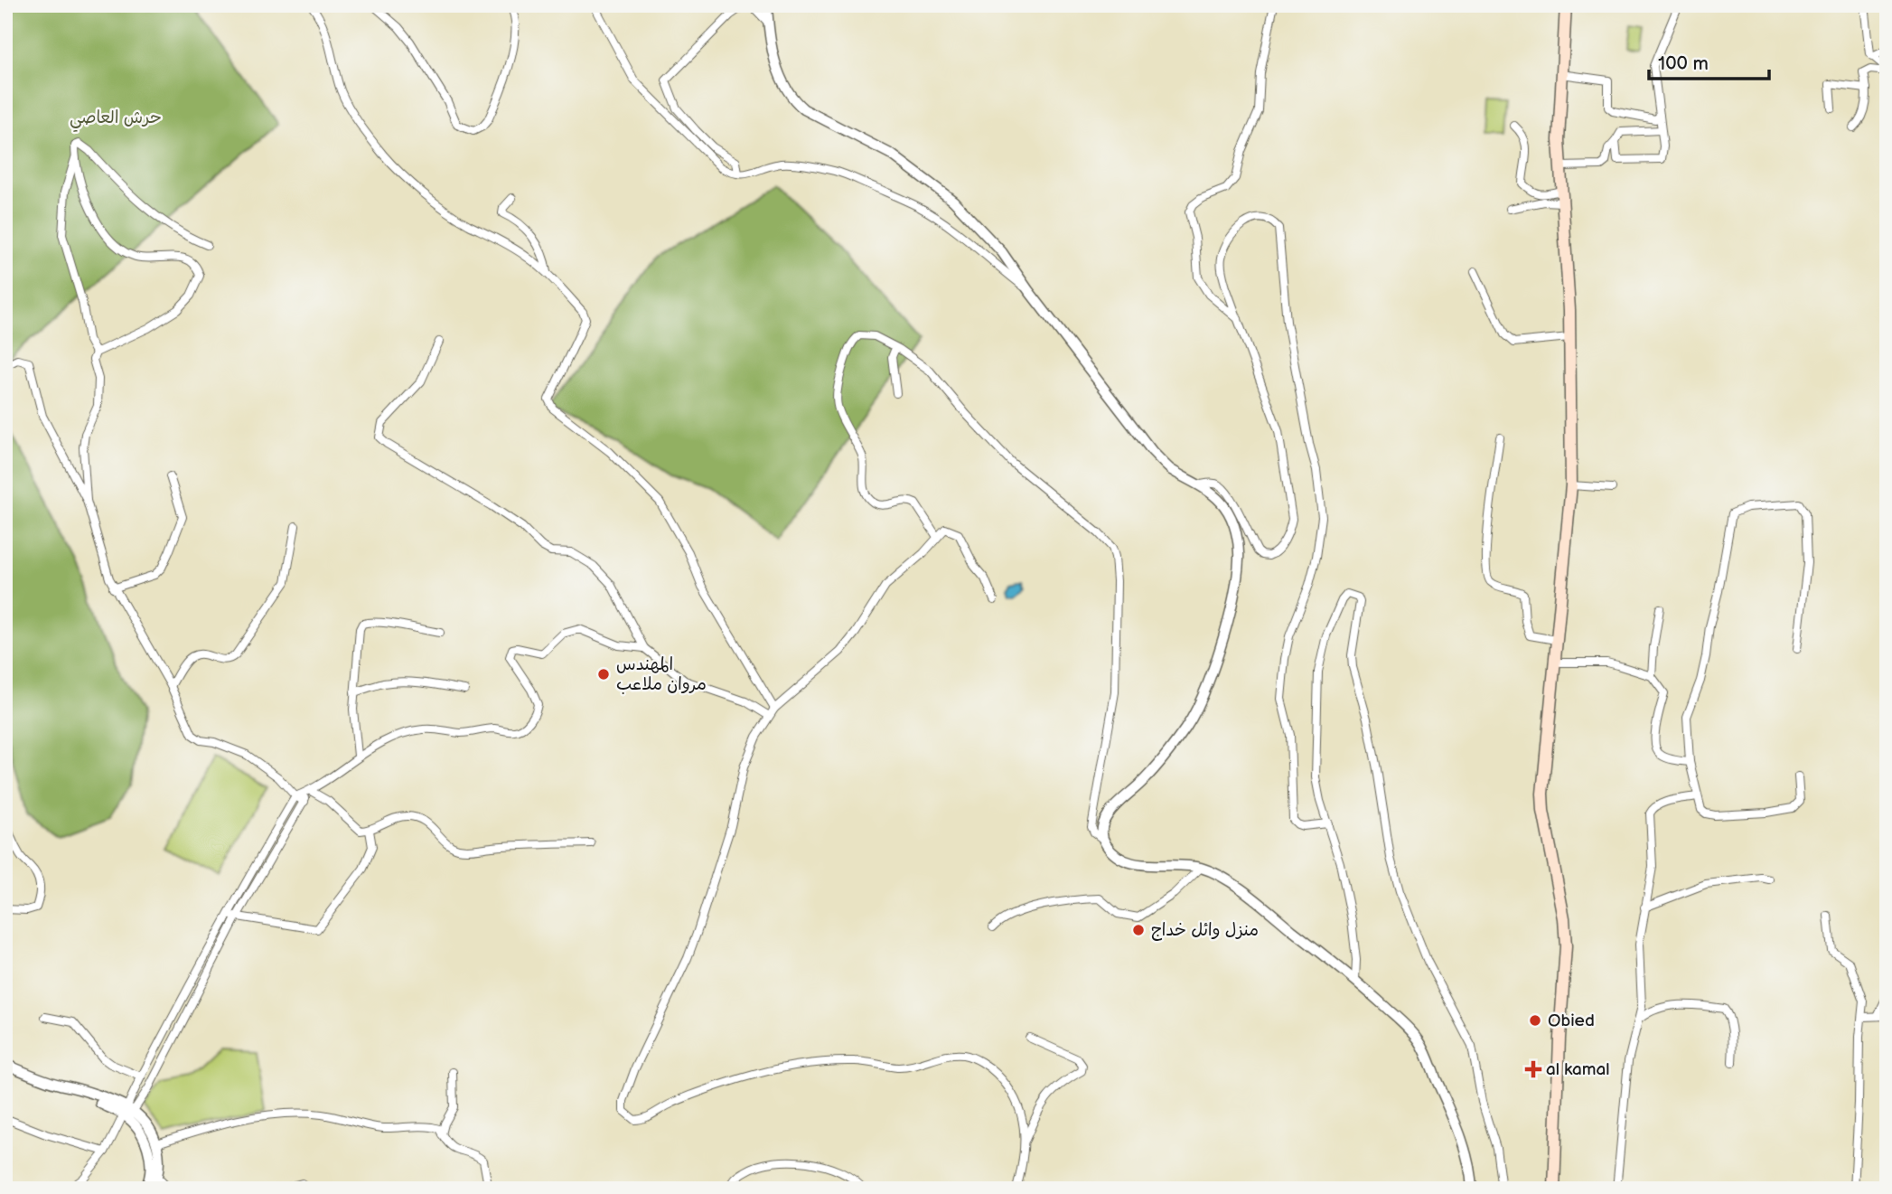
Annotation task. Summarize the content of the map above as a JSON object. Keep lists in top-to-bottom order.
{
  "parks": ["حرش العاصي"],
  "places": {
    "other": ["المهندس مروان ملاعب", "منزل وائل خداج", "Obied"],
    "health": ["al kamal"]
  },
  "scale_bar": "100 m"
}
